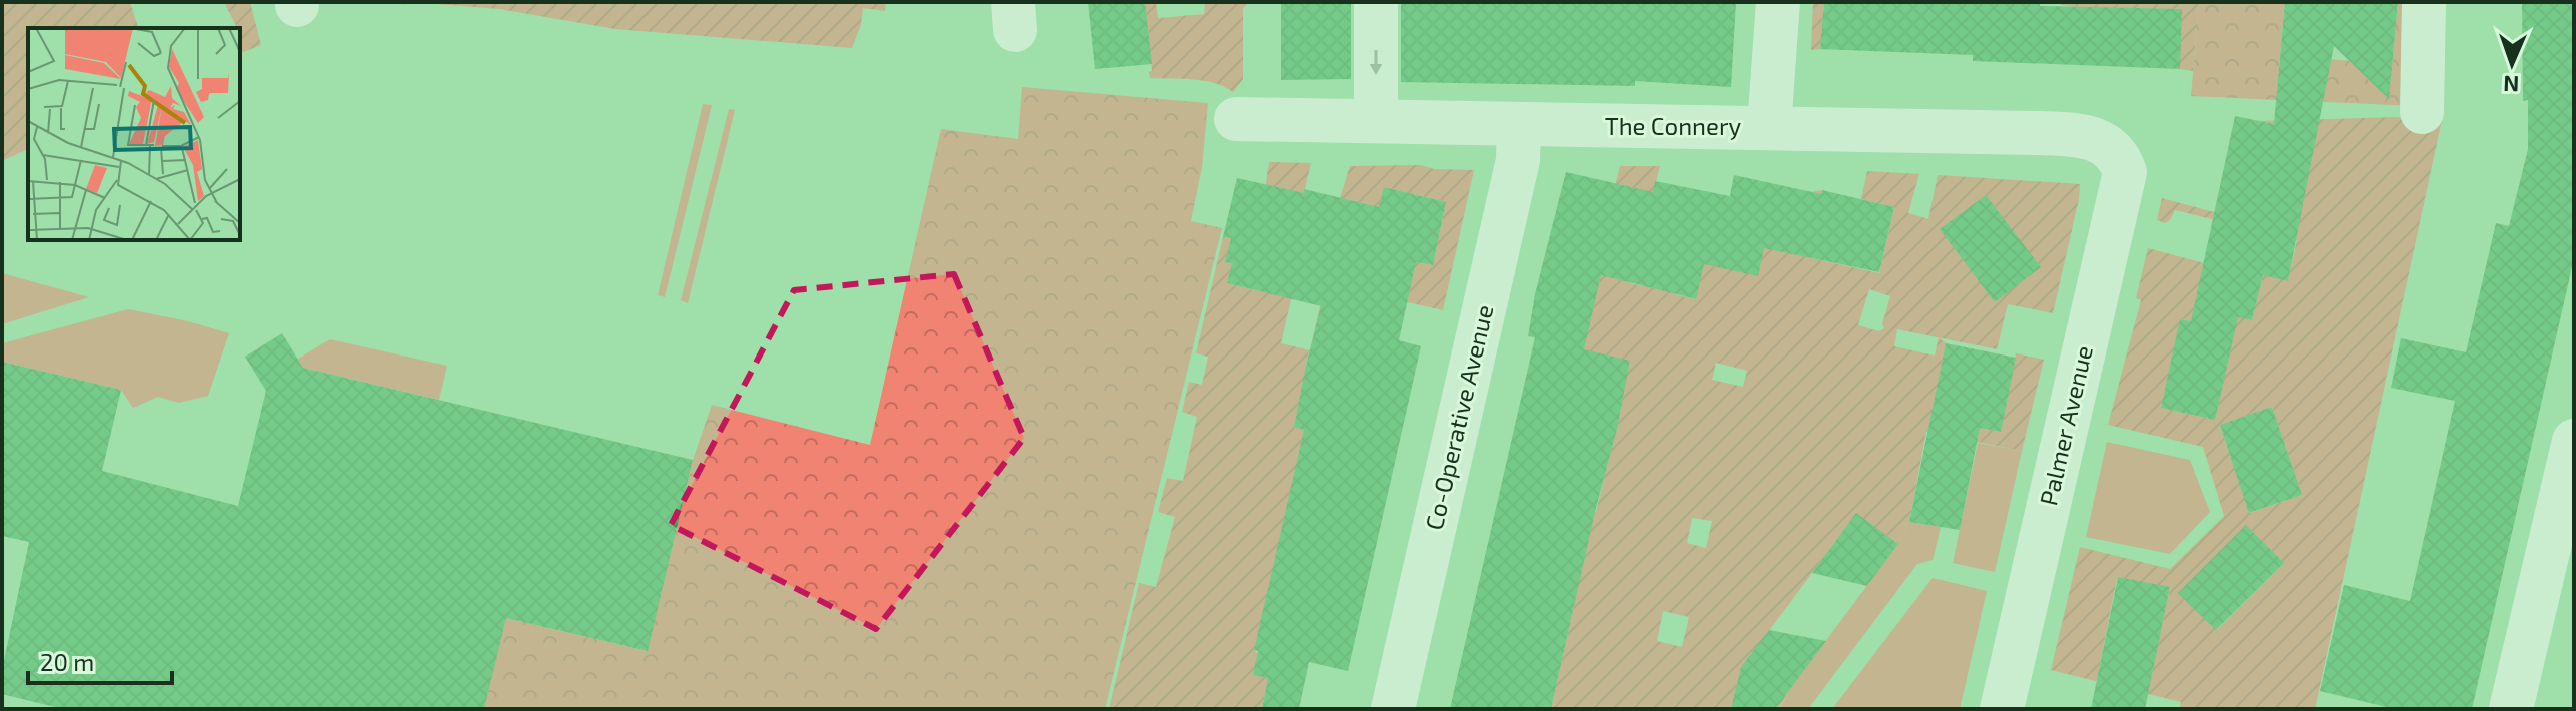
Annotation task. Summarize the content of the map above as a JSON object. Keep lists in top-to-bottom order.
{
  "streets": {
    "street": ["The Connery", "Co-Operative Avenue", "Palmer Avenue"]
  },
  "crossings": [
    ["The Connery", "Co-Operative Avenue"],
    ["The Connery", "Palmer Avenue"]
  ],
  "scale_bar": "20 m",
  "north": "bottom"
}
